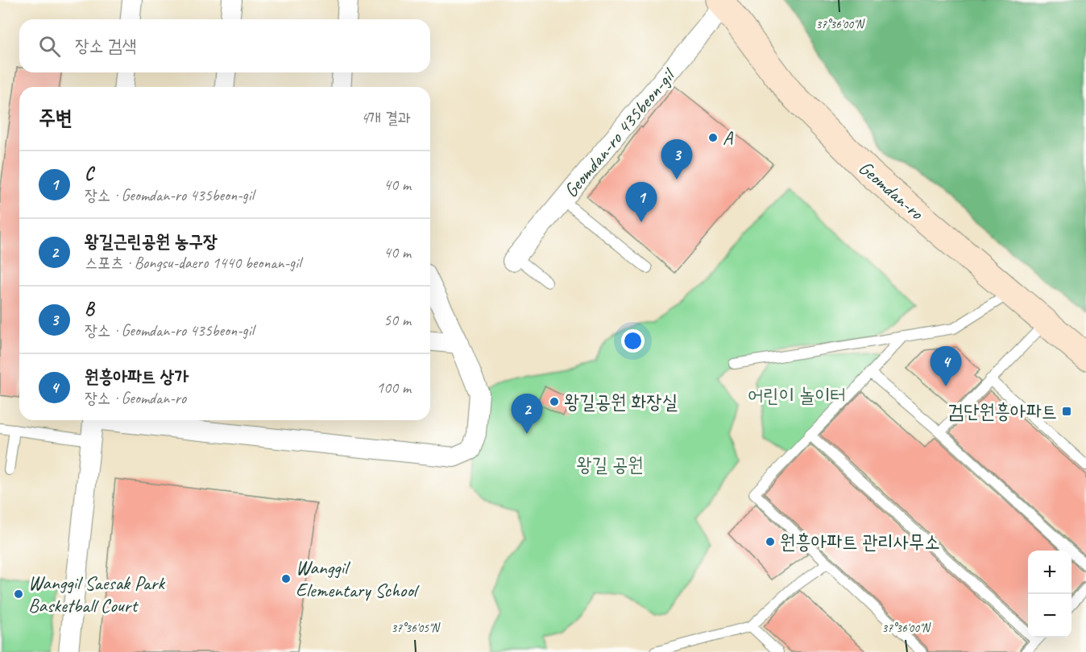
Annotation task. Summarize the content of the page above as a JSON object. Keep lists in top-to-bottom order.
{
  "streets": {
    "main road": ["Geomdan-ro"],
    "street": ["Geomdan-ro 435beon-gil"]
  },
  "crossings": [
    ["Geomdan-ro 435beon-gil", "Geomdan-ro"]
  ],
  "parks": ["어린이 놀이터", "왕길 공원"],
  "places": {
    "other": [
      "A",
      "왕길공원 화장실",
      "원흥아파트 관리사무소",
      "Wanggil Elementary School",
      "Wanggil Saesak Park Basketball Court"
    ],
    "transit": ["검단원흥아파트"]
  },
  "page": {
    "search": "장소 검색",
    "heading": ["주변", "4개 결과"],
    "pins": [
      "3",
      "1",
      "4",
      "2"
    ],
    "list": [
      {
        "mark": "1",
        "name": "C",
        "note": "장소 · Geomdan-ro 435beon-gil",
        "value": "40 m"
      },
      {
        "mark": "2",
        "name": "왕길근린공원 농구장",
        "note": "스포츠 · Bongsu-daero 1440 beonan-gil",
        "value": "40 m"
      },
      {
        "mark": "3",
        "name": "B",
        "note": "장소 · Geomdan-ro 435beon-gil",
        "value": "50 m"
      },
      {
        "mark": "4",
        "name": "원흥아파트 상가",
        "note": "장소 · Geomdan-ro",
        "value": "100 m"
      }
    ],
    "map_buttons": ["+", "−"]
  },
  "coordinates": ["37°36'00\"N", "37°36'05\"N"]
}
